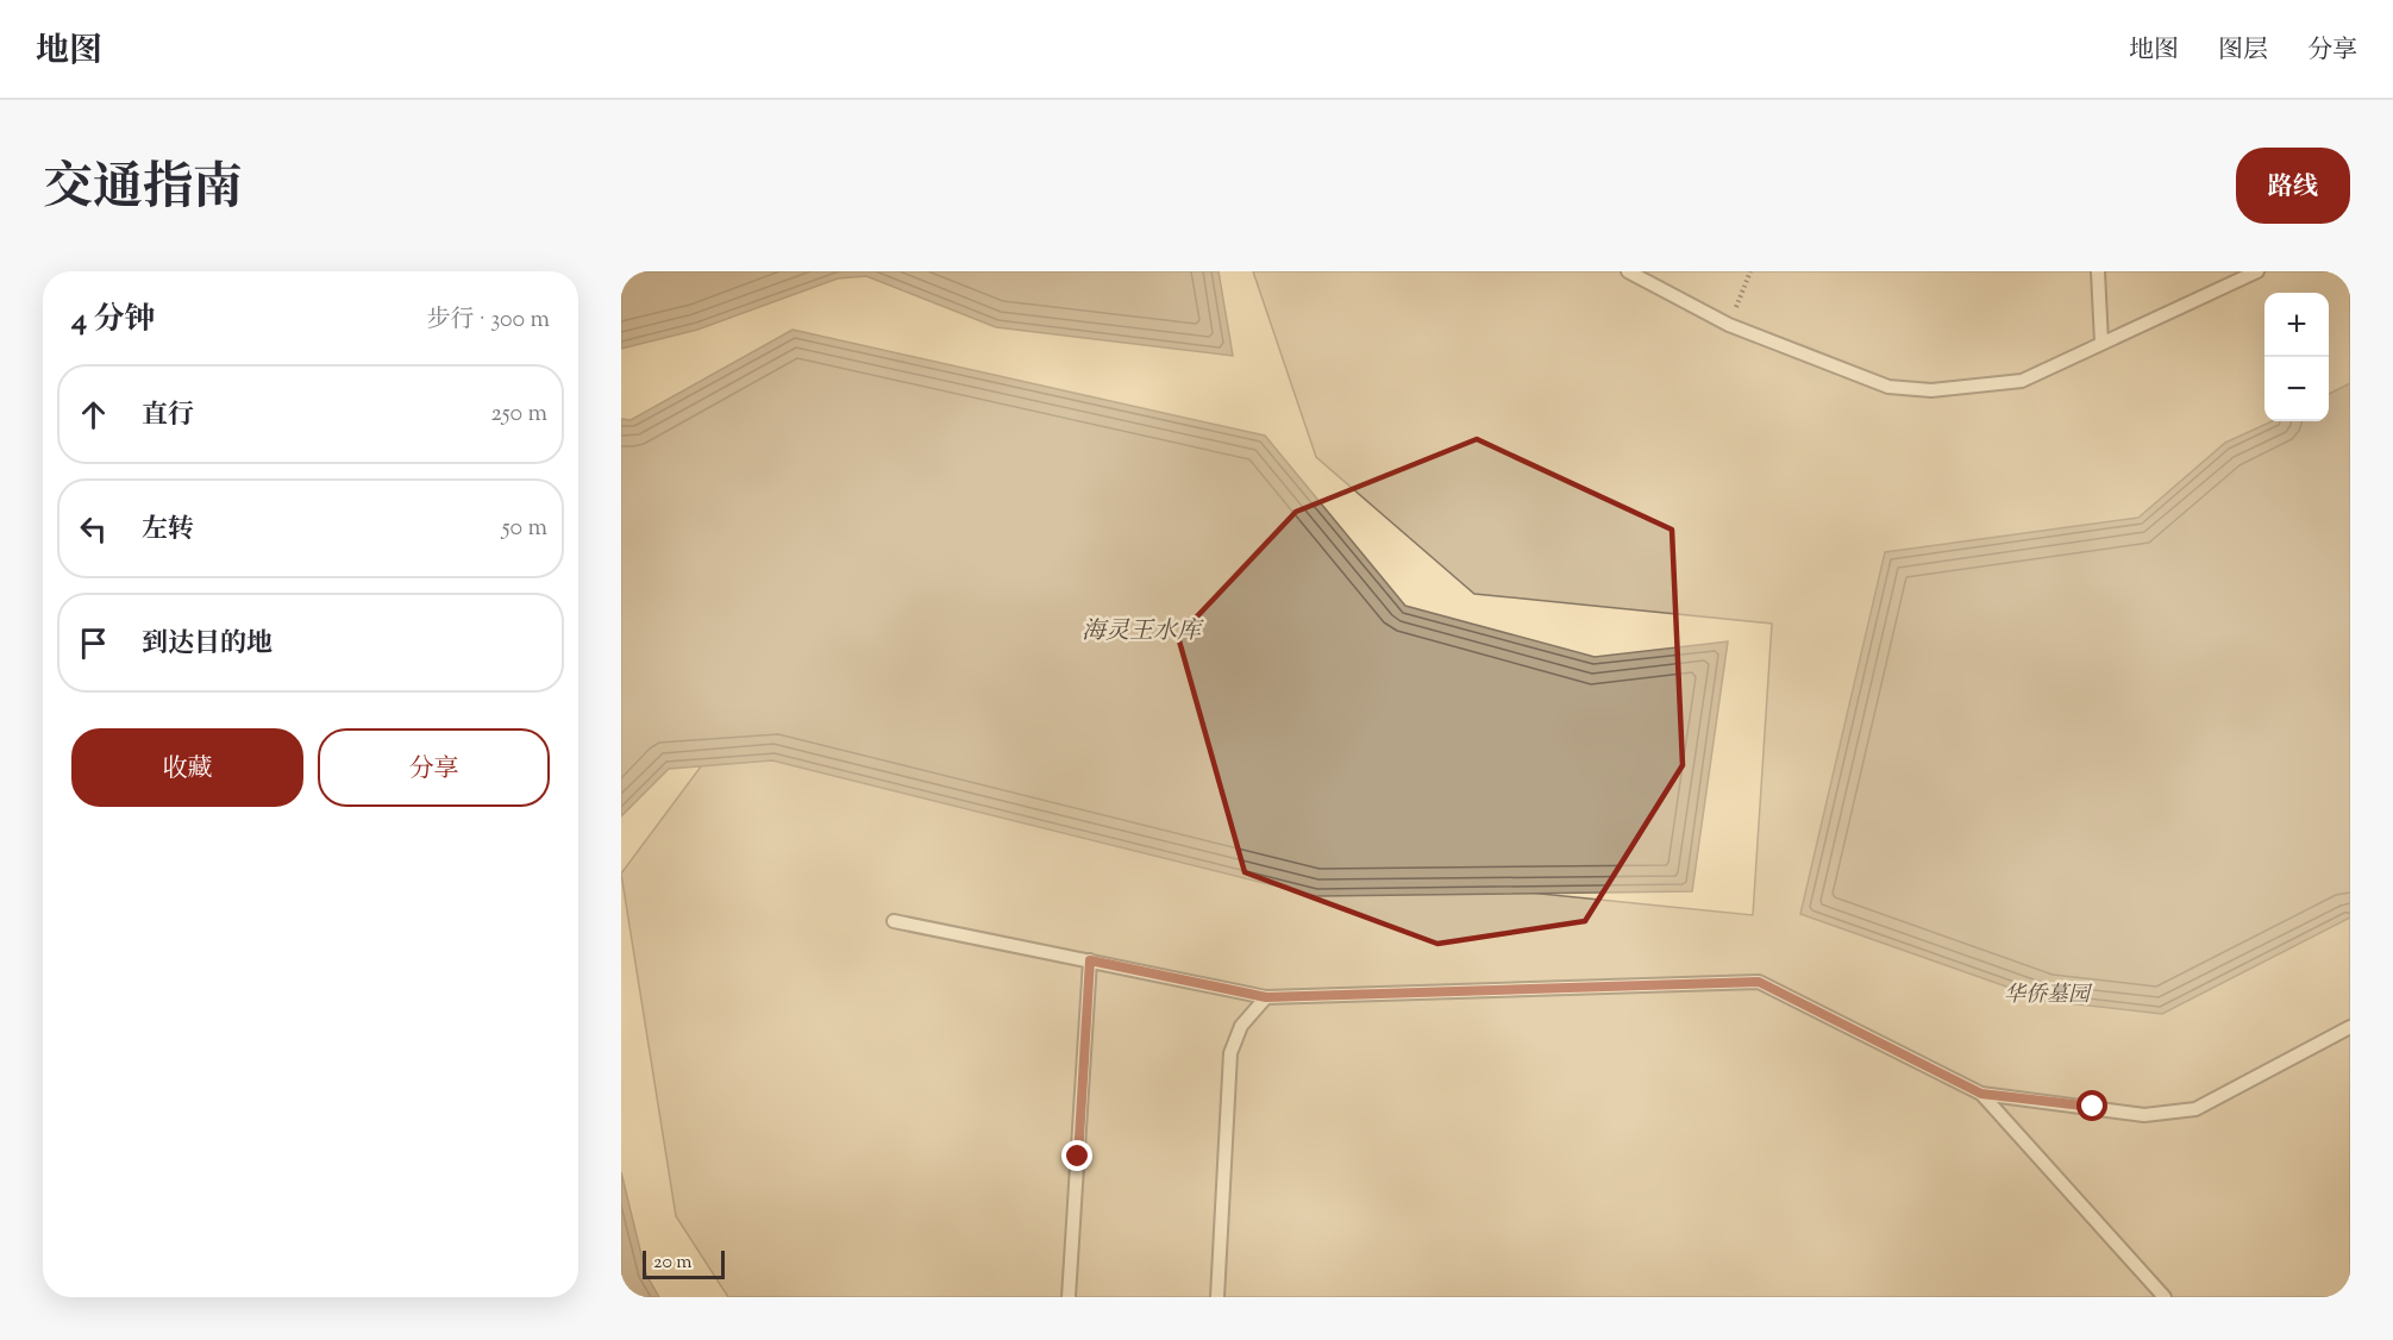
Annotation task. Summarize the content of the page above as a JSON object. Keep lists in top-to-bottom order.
{
  "water": ["海灵王水库"],
  "parks": ["华侨墓园"],
  "scale_bar": "20 m",
  "page": {
    "header": "地图",
    "nav": ["地图", "图层", "分享"],
    "title": "交通指南",
    "buttons": [
      "路线",
      ["收藏", "分享"]
    ],
    "heading": ["4 分钟", "步行 · 300 m"],
    "map_buttons": ["+", "−"],
    "list": [
      ["直行", "250 m"],
      ["左转", "50 m"],
      "到达目的地"
    ],
    "scale": "20 m"
  }
}
